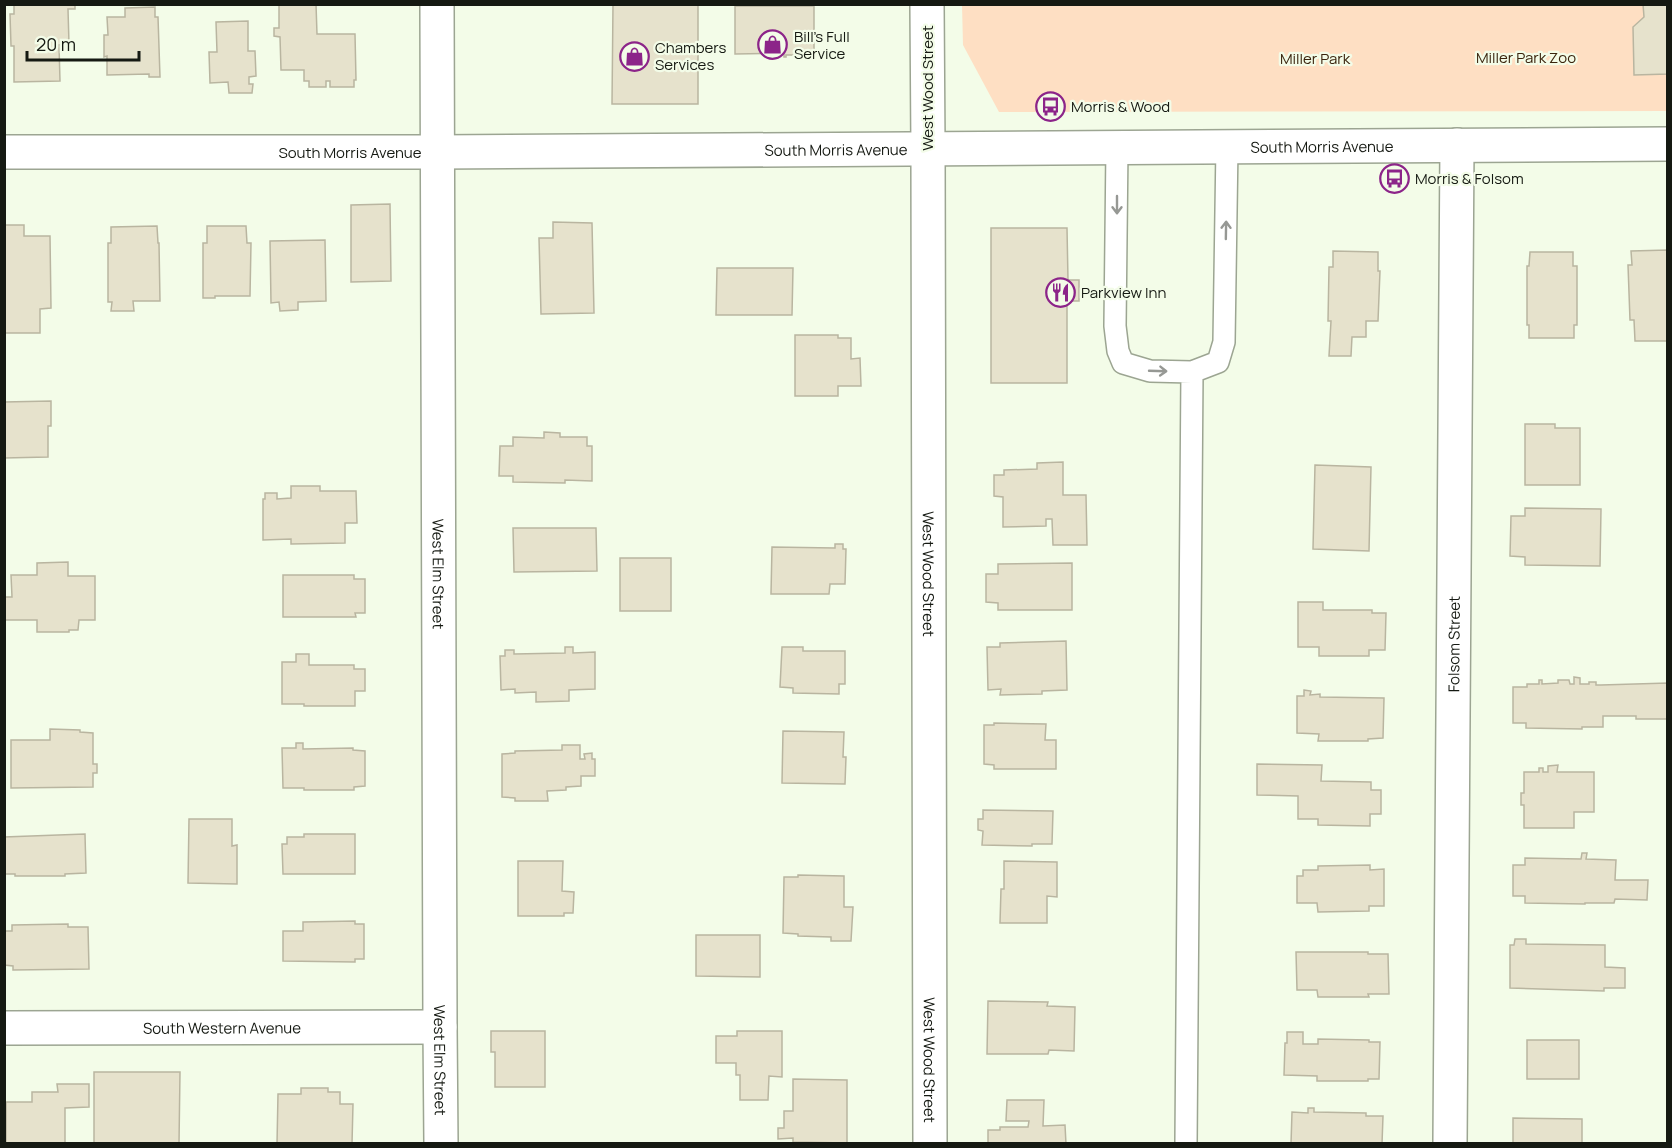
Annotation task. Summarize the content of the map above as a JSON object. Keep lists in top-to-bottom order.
{
  "streets": {
    "street": [
      "West Wood Street",
      "South Morris Avenue",
      "West Elm Street",
      "Folsom Street",
      "South Western Avenue"
    ]
  },
  "crossings": [
    ["West Wood Street", "South Morris Avenue"],
    ["South Morris Avenue", "West Elm Street"],
    ["South Morris Avenue", "Folsom Street"],
    ["West Elm Street", "South Western Avenue"]
  ],
  "parks": ["Miller Park Zoo", "Miller Park"],
  "places": {
    "shop": ["Bill's Full Service", "Chambers Services"],
    "bus stop": ["Morris & Wood", "Morris & Folsom"],
    "restaurant": ["Parkview Inn"]
  },
  "scale_bar": "20 m"
}
